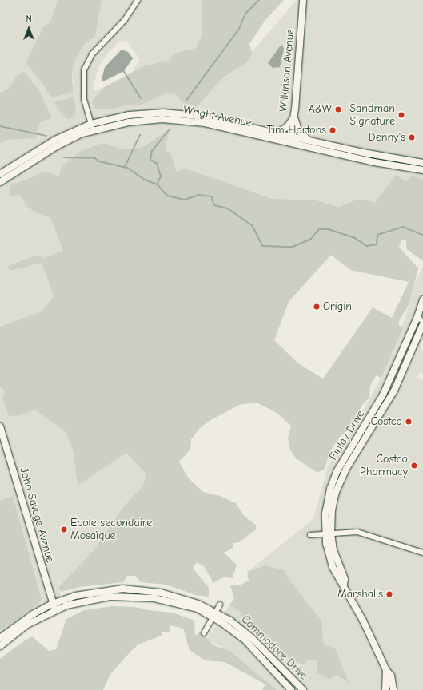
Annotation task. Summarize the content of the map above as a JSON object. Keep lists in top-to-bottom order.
{
  "streets": {
    "main road": [
      "Wilkinson Avenue",
      "Wright Avenue",
      "Finlay Drive",
      "John Savage Avenue",
      "Commodore Drive"
    ]
  },
  "crossings": [
    ["Wilkinson Avenue", "Wright Avenue"],
    ["John Savage Avenue", "Commodore Drive"]
  ],
  "places": [
    "A&W",
    "Sandman Signature",
    "Tim Hortons",
    "Denny's",
    "Origin",
    "Costco",
    "Costco Pharmacy",
    "École secondaire Mosaïque",
    "Marshalls"
  ],
  "north": "top"
}
